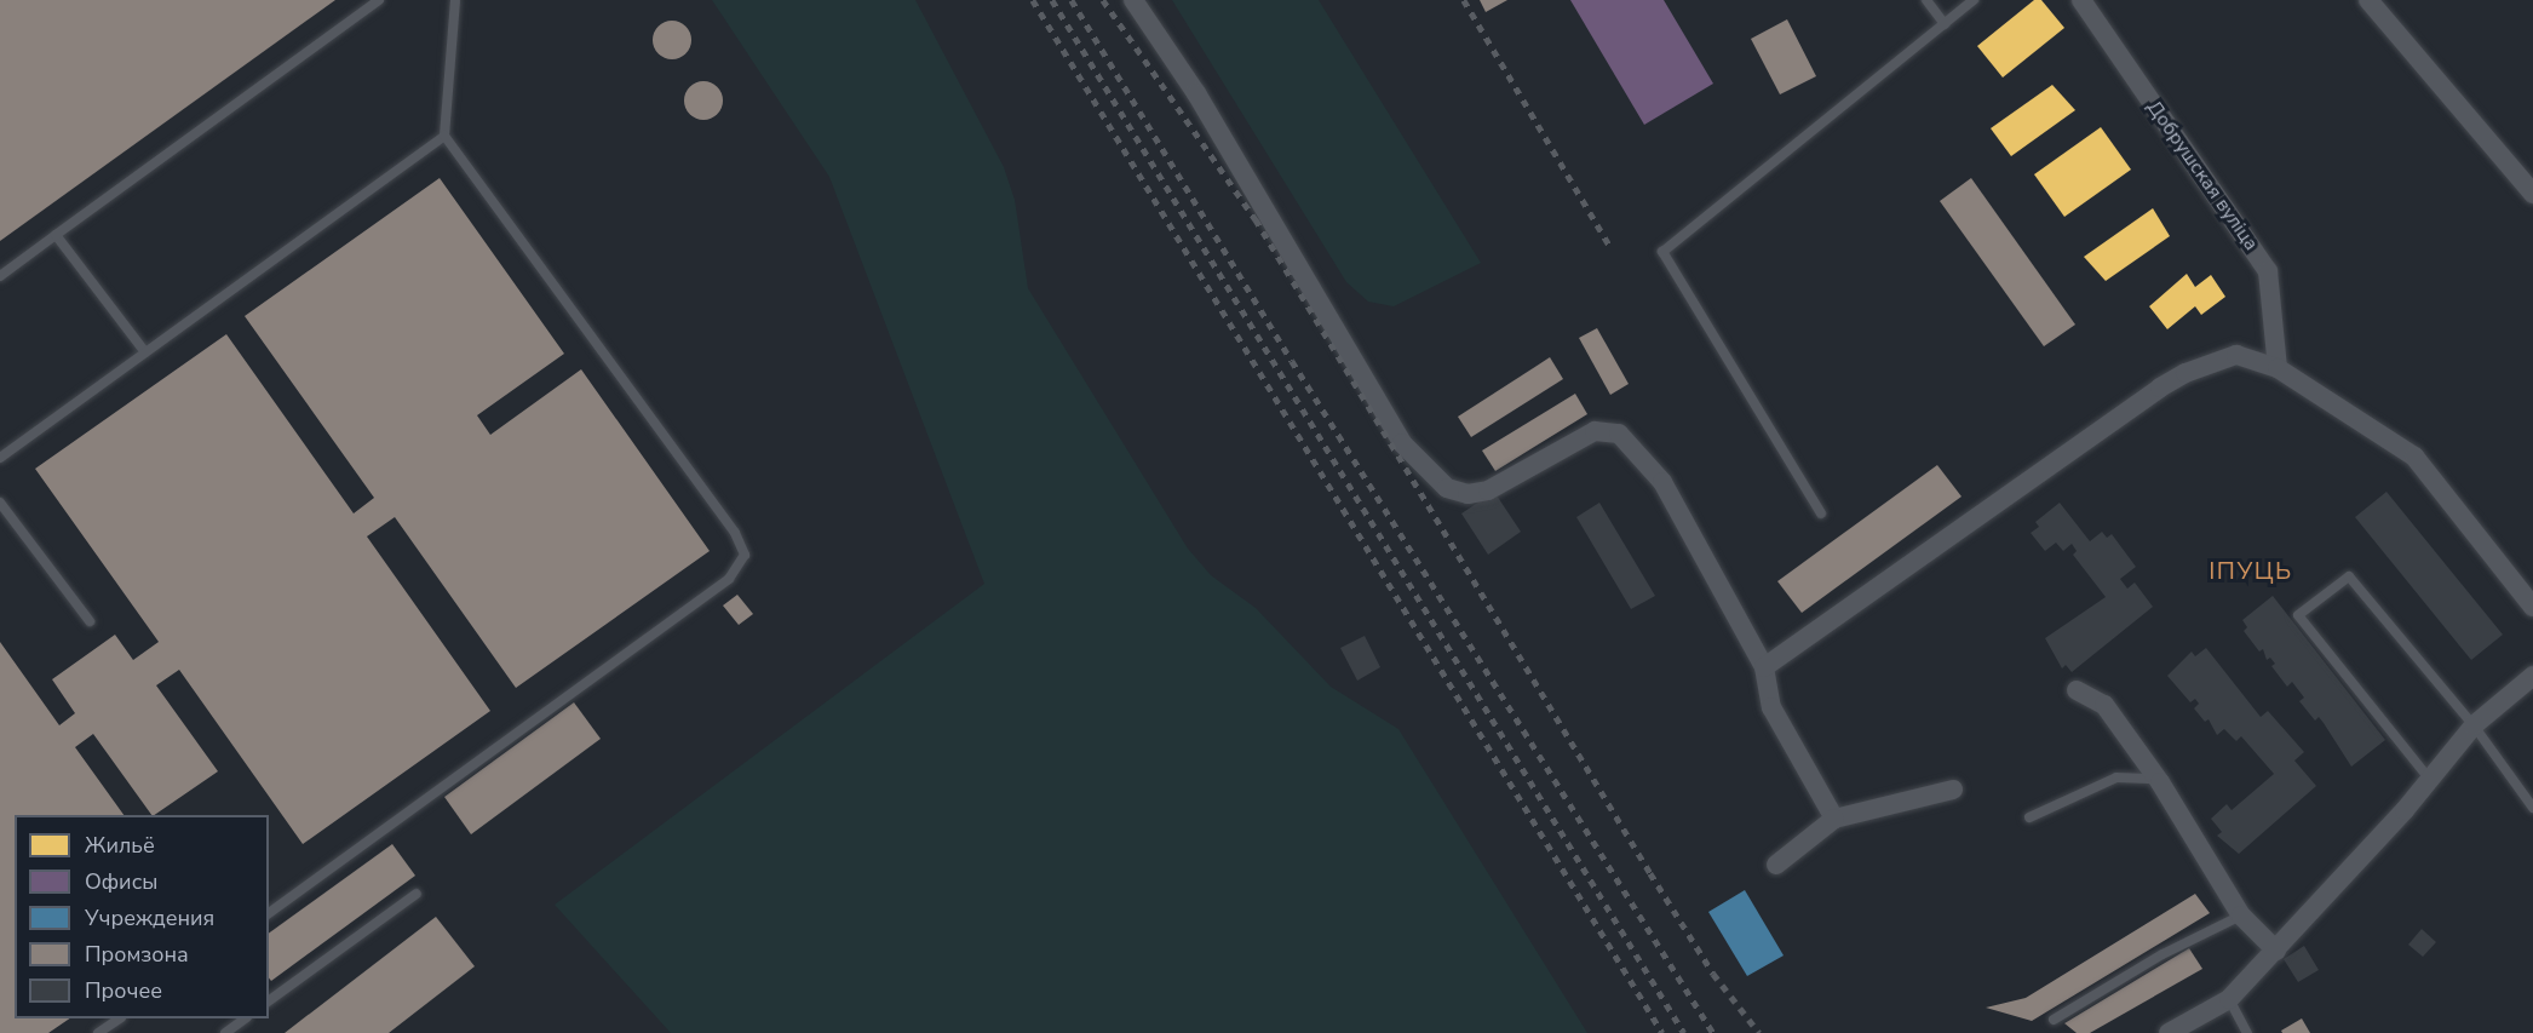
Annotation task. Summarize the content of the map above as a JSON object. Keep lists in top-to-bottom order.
{
  "streets": {
    "street": ["Добрушская вуліца"]
  },
  "districts": ["ІПУЦЬ"],
  "legend": [
    "Жильё",
    "Офисы",
    "Учреждения",
    "Промзона",
    "Прочее"
  ]
}
